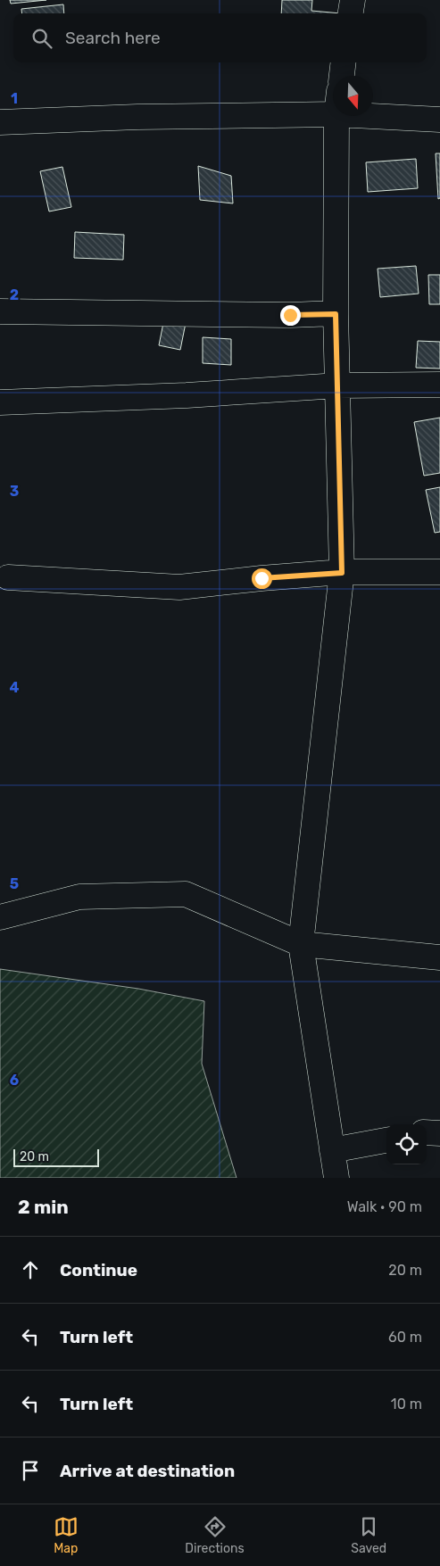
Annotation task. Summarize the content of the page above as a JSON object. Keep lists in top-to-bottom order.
{
  "scale_bar": "20 m",
  "north": "bottom",
  "page": {
    "search": "Search here",
    "scale": "20 m",
    "heading": ["2 min", "Walk · 90 m"],
    "list": [
      ["Continue", "20 m"],
      ["Turn left", "60 m"],
      ["Turn left", "10 m"],
      "Arrive at destination"
    ],
    "nav": ["Map", "Directions", "Saved"]
  },
  "grid": {
    "rows": [
      "1",
      "2",
      "3",
      "4",
      "5",
      "6"
    ]
  }
}
